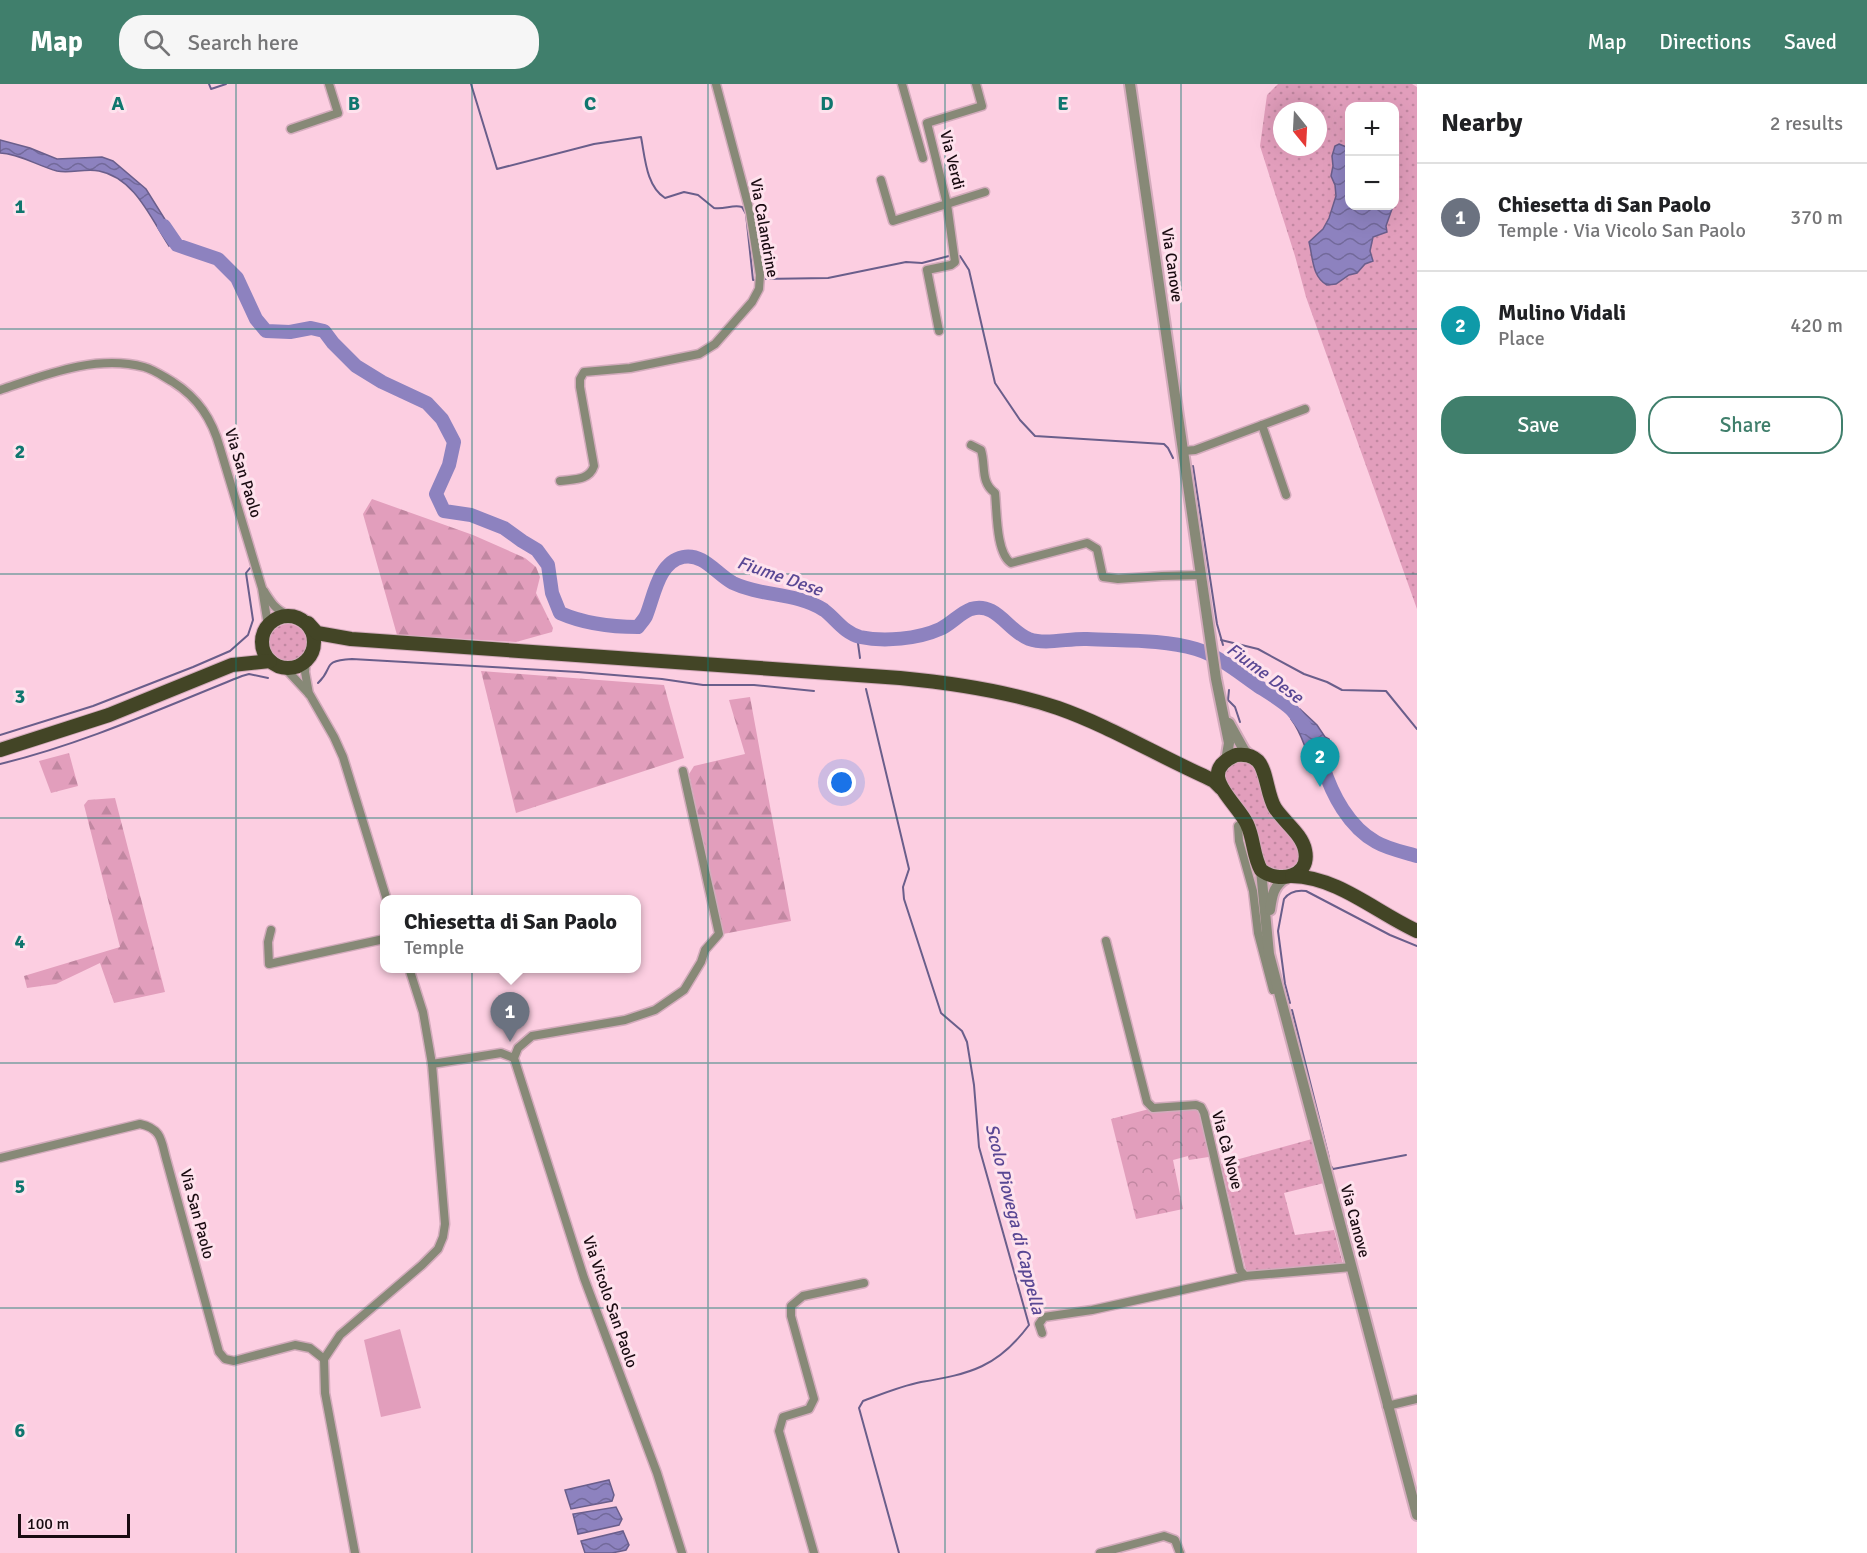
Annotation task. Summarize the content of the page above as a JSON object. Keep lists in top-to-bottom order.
{
  "streets": {
    "street": [
      "Via Verdi",
      "Via Calandrine",
      "Via Canove",
      "Via San Paolo",
      "Via Cà Nove",
      "Via Vicolo San Paolo"
    ]
  },
  "water": ["Fiume Dese", "Scolo Piovega di Cappella"],
  "scale_bar": "100 m",
  "north": "bottom",
  "page": {
    "header": "Map",
    "search": "Search here",
    "nav": ["Map", "Directions", "Saved"],
    "heading": ["Nearby", "2 results"],
    "map_buttons": ["+", "−"],
    "list": [
      {
        "mark": "1",
        "name": "Chiesetta di San Paolo",
        "note": "Temple · Via Vicolo San Paolo",
        "value": "370 m"
      },
      {
        "mark": "2",
        "name": "Mulino Vidali",
        "note": "Place",
        "value": "420 m"
      }
    ],
    "buttons": ["Save", "Share"],
    "pins": ["2", "1"],
    "popup": ["Chiesetta di San Paolo", "Temple"],
    "scale": "100 m"
  },
  "grid": {
    "columns": [
      "A",
      "B",
      "C",
      "D",
      "E"
    ],
    "rows": [
      "1",
      "2",
      "3",
      "4",
      "5",
      "6"
    ]
  }
}
